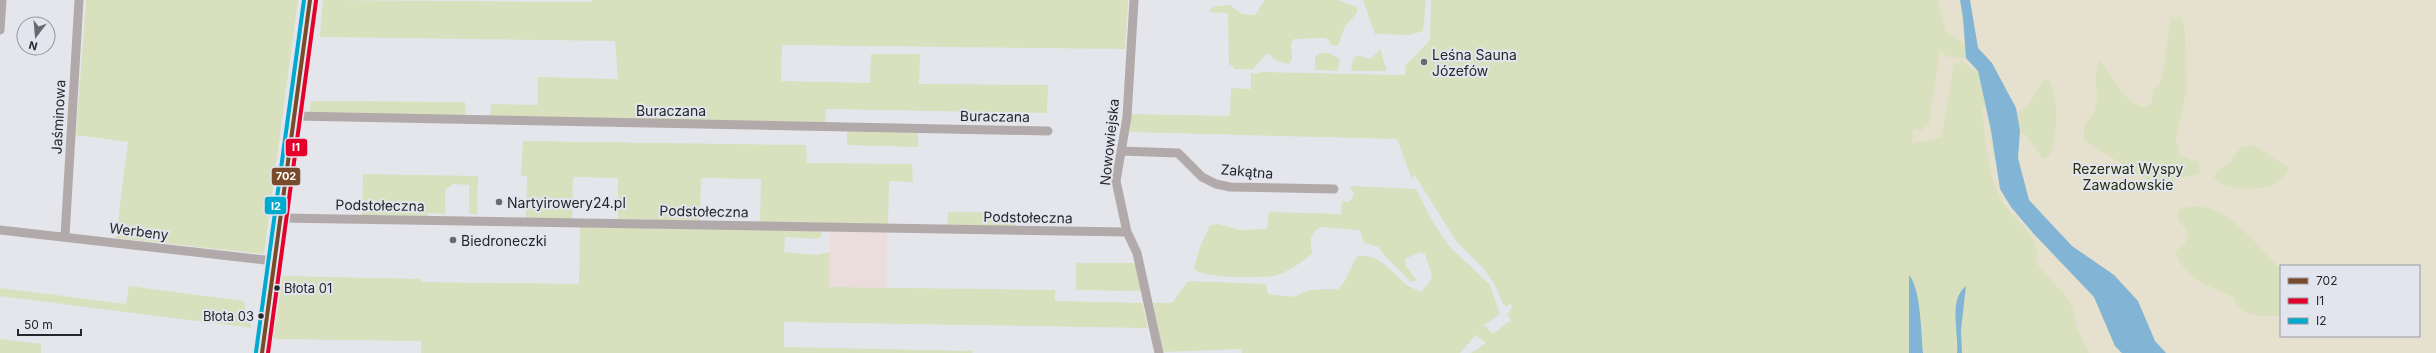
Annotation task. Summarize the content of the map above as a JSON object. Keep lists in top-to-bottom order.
{
  "streets": {
    "street": [
      "Buraczana",
      "Jaśminowa",
      "Nowowiejska",
      "Zakątna",
      "Podstołeczna",
      "Werbeny"
    ]
  },
  "crossings": [
    ["Jaśminowa", "Werbeny"],
    ["Nowowiejska", "Zakątna"],
    ["Nowowiejska", "Podstołeczna"]
  ],
  "parks": ["Rezerwat Wyspy Zawadowskie"],
  "places": [
    "Leśna Sauna Józefów",
    "Nartyirowery24.pl",
    "Biedroneczki",
    "Błota 01",
    "Błota 03"
  ],
  "lines": ["transit line 702", "transit line I2", "transit line I1"],
  "legend": ["702", "I1", "I2"],
  "scale_bar": "50 m",
  "north": "bottom"
}
